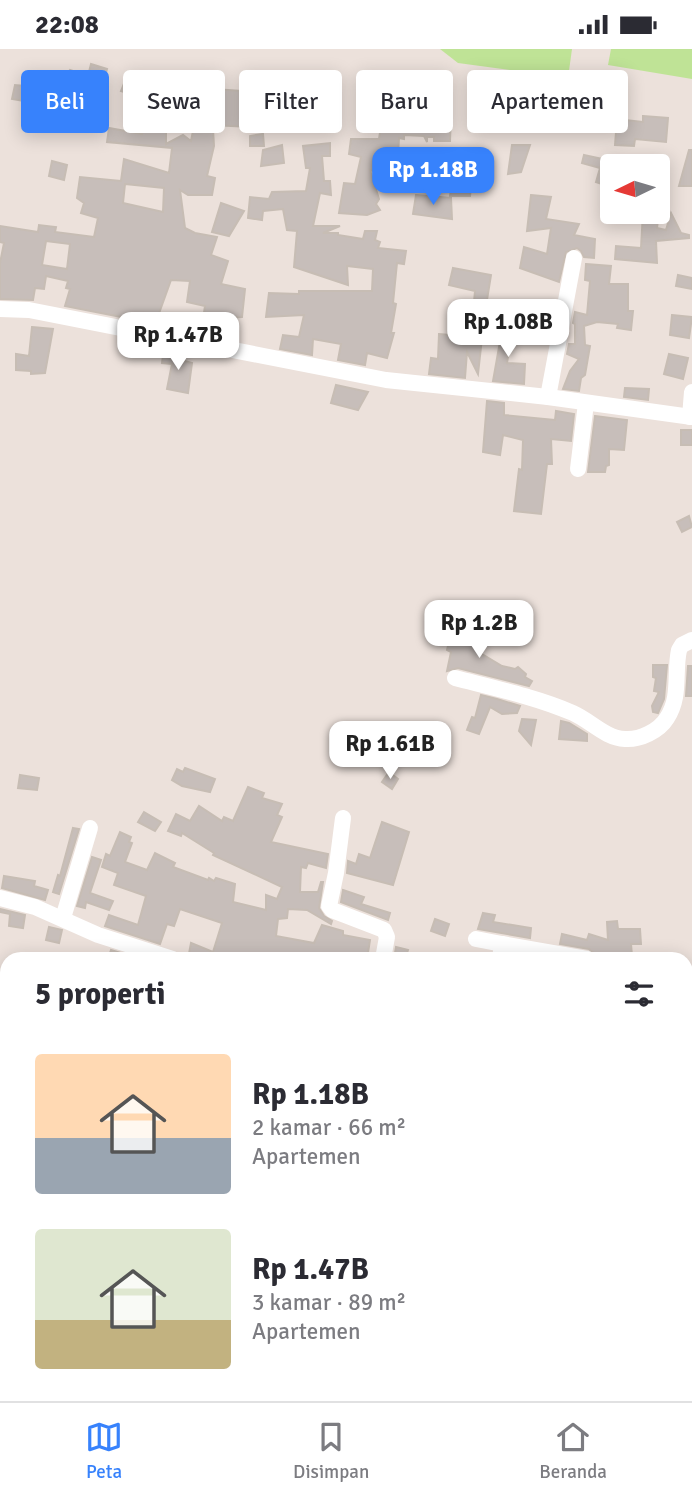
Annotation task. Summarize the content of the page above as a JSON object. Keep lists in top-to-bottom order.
{
  "north": "left",
  "page": {
    "status": "22:08",
    "chip": [
      "Beli",
      "Sewa",
      "Filter",
      "Baru",
      "Apartemen"
    ],
    "price": [
      "Rp 1.18B",
      "Rp 1.08B",
      "Rp 1.47B",
      "Rp 1.2B",
      "Rp 1.61B"
    ],
    "heading": "5 properti",
    "list": [
      {
        "name": "Rp 1.18B",
        "note": "2 kamar · 66 m² · Apartemen"
      },
      {
        "name": "Rp 1.47B",
        "note": "3 kamar · 89 m² · Apartemen"
      }
    ],
    "tabs": ["Peta", "Disimpan", "Beranda"]
  }
}
